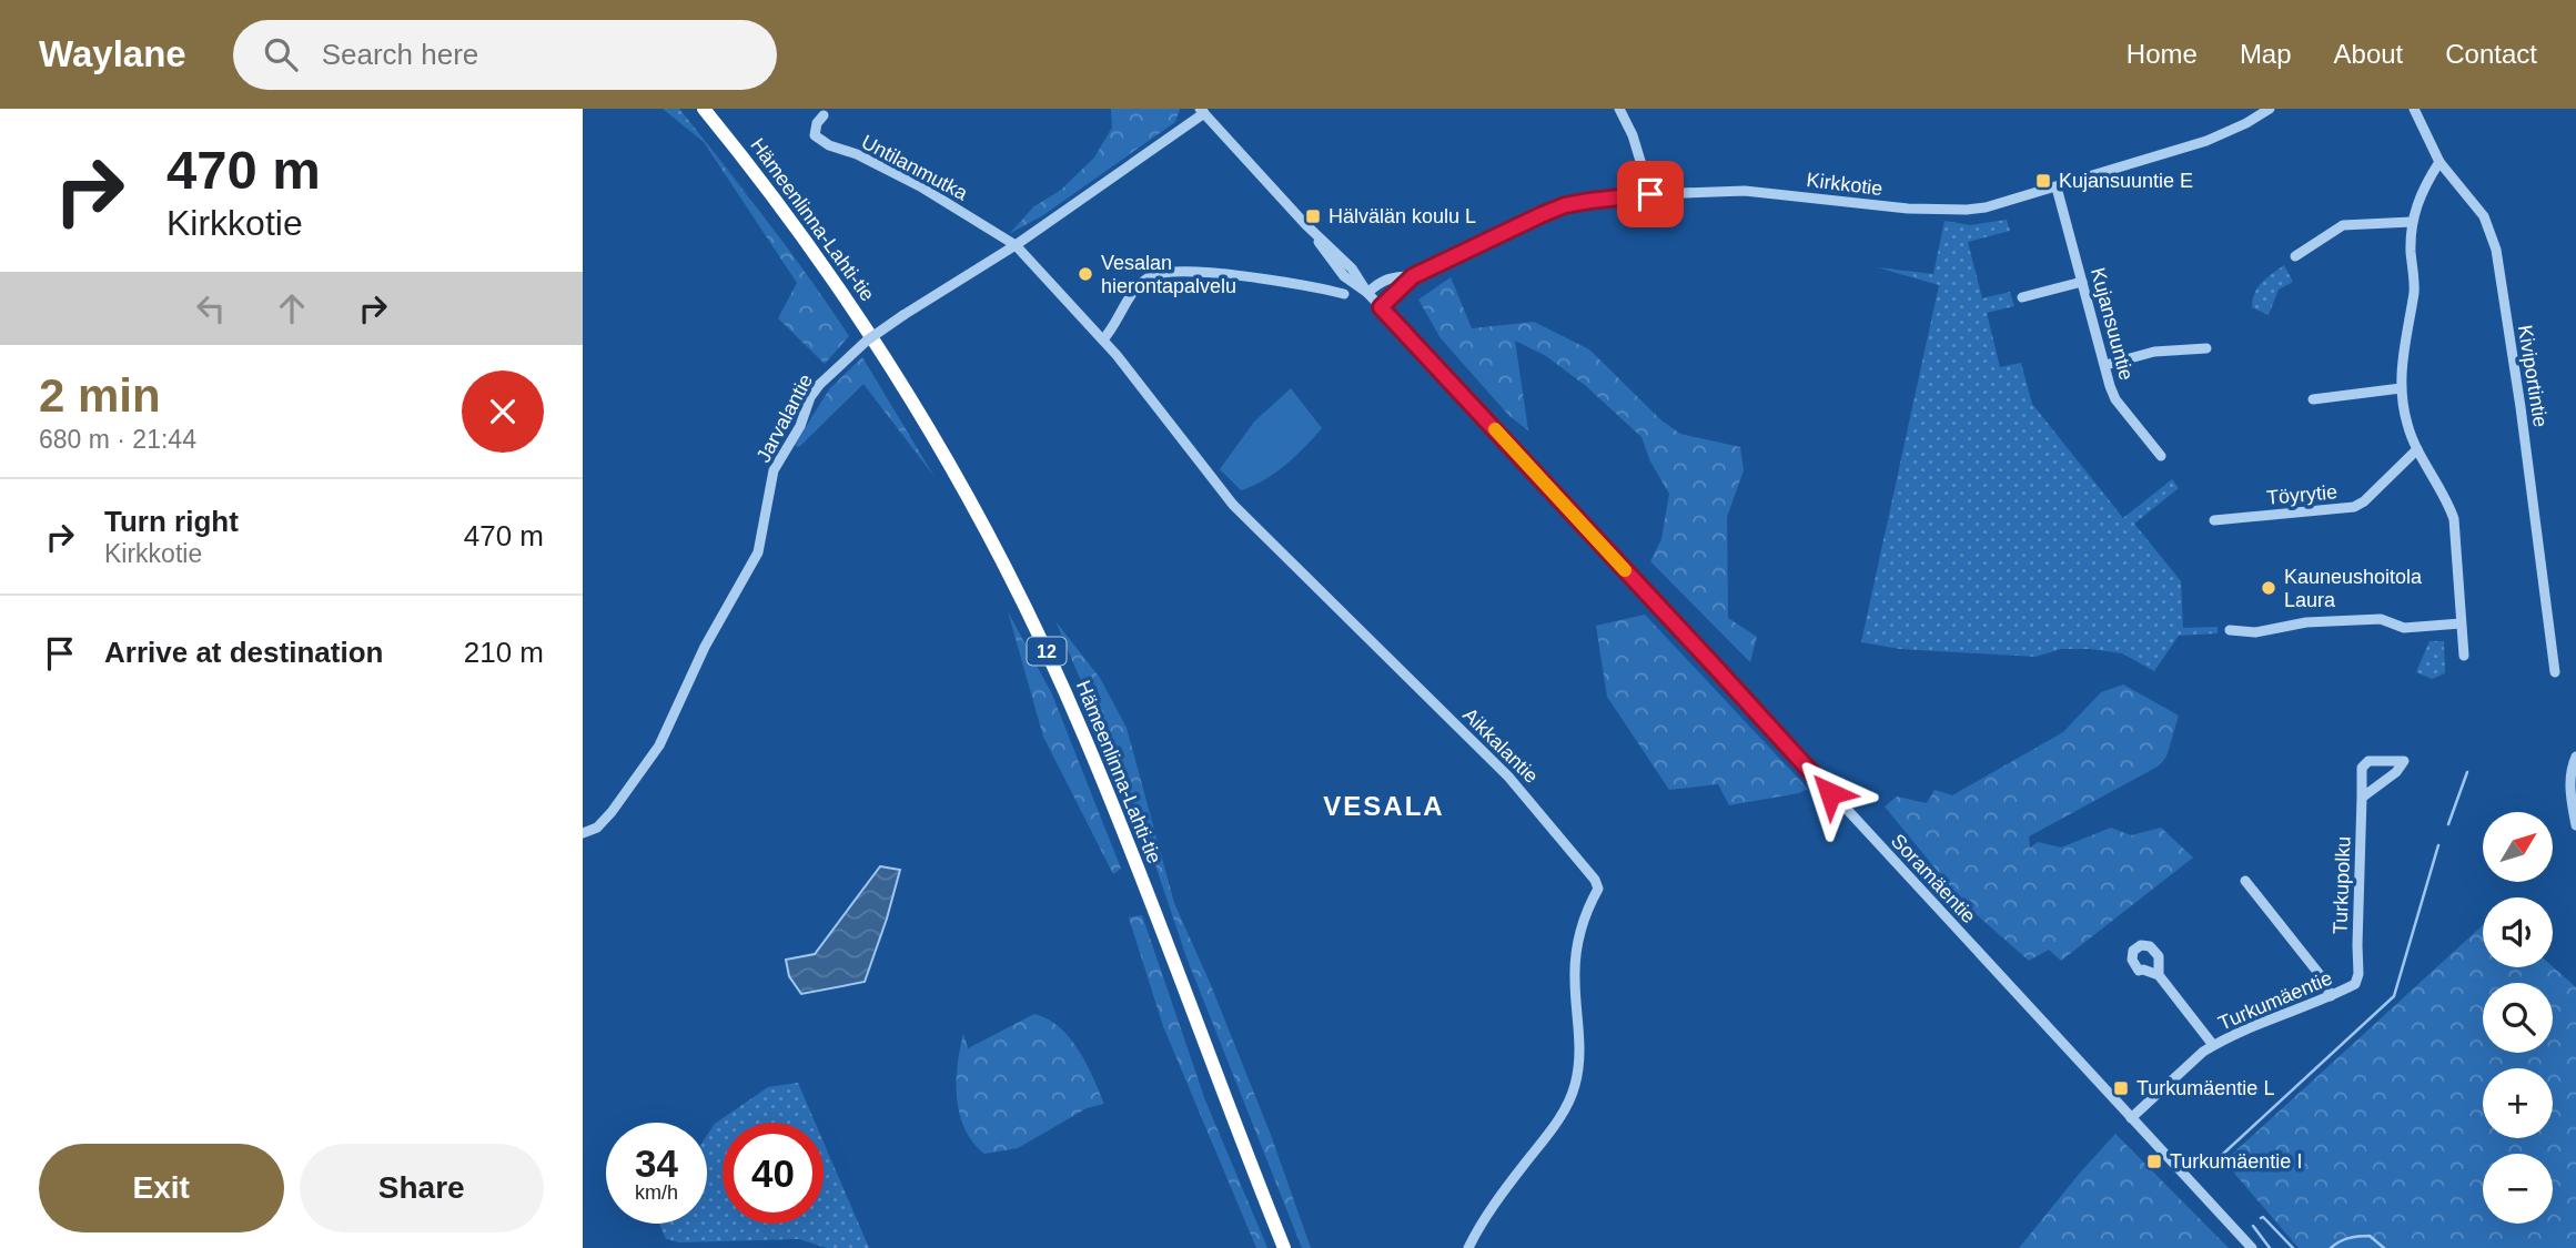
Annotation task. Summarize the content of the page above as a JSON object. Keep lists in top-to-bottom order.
{
  "streets": {
    "highway": ["Hämeenlinna-Lahti-tie", "12"],
    "street": [
      "Untilanmutka",
      "Kirkkotie",
      "Kujansuuntie",
      "Kiviportintie",
      "Jarvalantie",
      "Töyrytie",
      "Aikkalantie",
      "Soramäentie",
      "Turkupolku",
      "Turkumäentie"
    ]
  },
  "crossings": [
    ["Untilanmutka", "Jarvalantie"],
    ["Untilanmutka", "Aikkalantie"],
    ["Kirkkotie", "Kujansuuntie"],
    ["Kirkkotie", "Soramäentie"],
    ["Jarvalantie", "Aikkalantie"],
    ["Jarvalantie", "Soramäentie"],
    ["Soramäentie", "Turkumäentie"],
    ["Turkupolku", "Turkumäentie"]
  ],
  "districts": ["VESALA"],
  "places": {
    "transit": [
      "Kujansuuntie E",
      "Hälvälän koulu L",
      "Turkumäentie L",
      "Turkumäentie I"
    ],
    "other": ["Vesalan hierontapalvelu", "Kauneushoitola Laura"]
  },
  "north": "top right",
  "page": {
    "header": "Waylane",
    "search": "Search here",
    "nav": [
      "Home",
      "Map",
      "About",
      "Contact"
    ],
    "turn": ["470 m", "Kirkkotie"],
    "heading": ["2 min", "680 m · 21:44"],
    "list": [
      {
        "name": "Turn right",
        "note": "Kirkkotie",
        "value": "470 m"
      },
      {
        "name": "Arrive at destination",
        "value": "210 m"
      }
    ],
    "map_buttons": ["+", "−"],
    "speed": "34 km/h",
    "limit": "40",
    "buttons": ["Exit", "Share"]
  }
}
